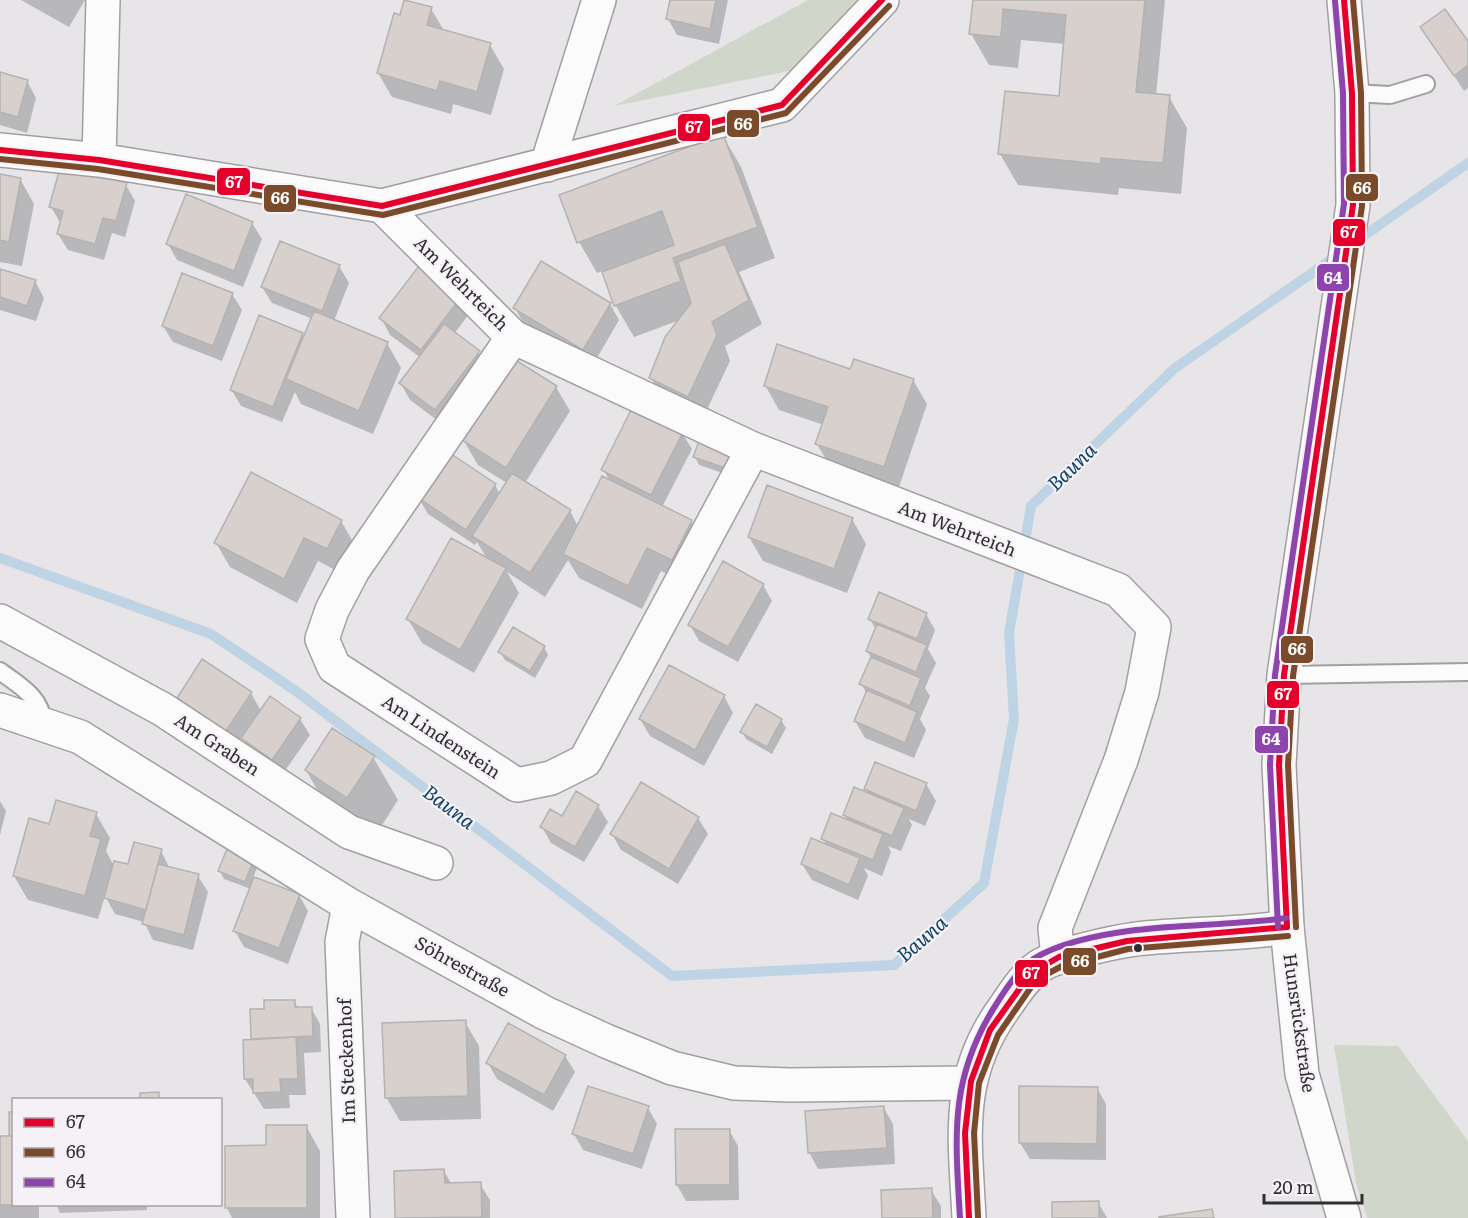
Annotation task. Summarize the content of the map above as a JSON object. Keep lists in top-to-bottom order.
{
  "streets": {
    "street": [
      "Am Wehrteich",
      "Am Lindenstein",
      "Am Graben",
      "Söhrestraße",
      "Hunsrückstraße",
      "Im Steckenhof"
    ]
  },
  "crossings": [
    ["Am Wehrteich", "Am Lindenstein"],
    ["Söhrestraße", "Im Steckenhof"]
  ],
  "water": ["Bauna"],
  "lines": ["transit line 67", "transit line 66", "transit line 64"],
  "legend": ["67", "66", "64"],
  "scale_bar": "20 m"
}
